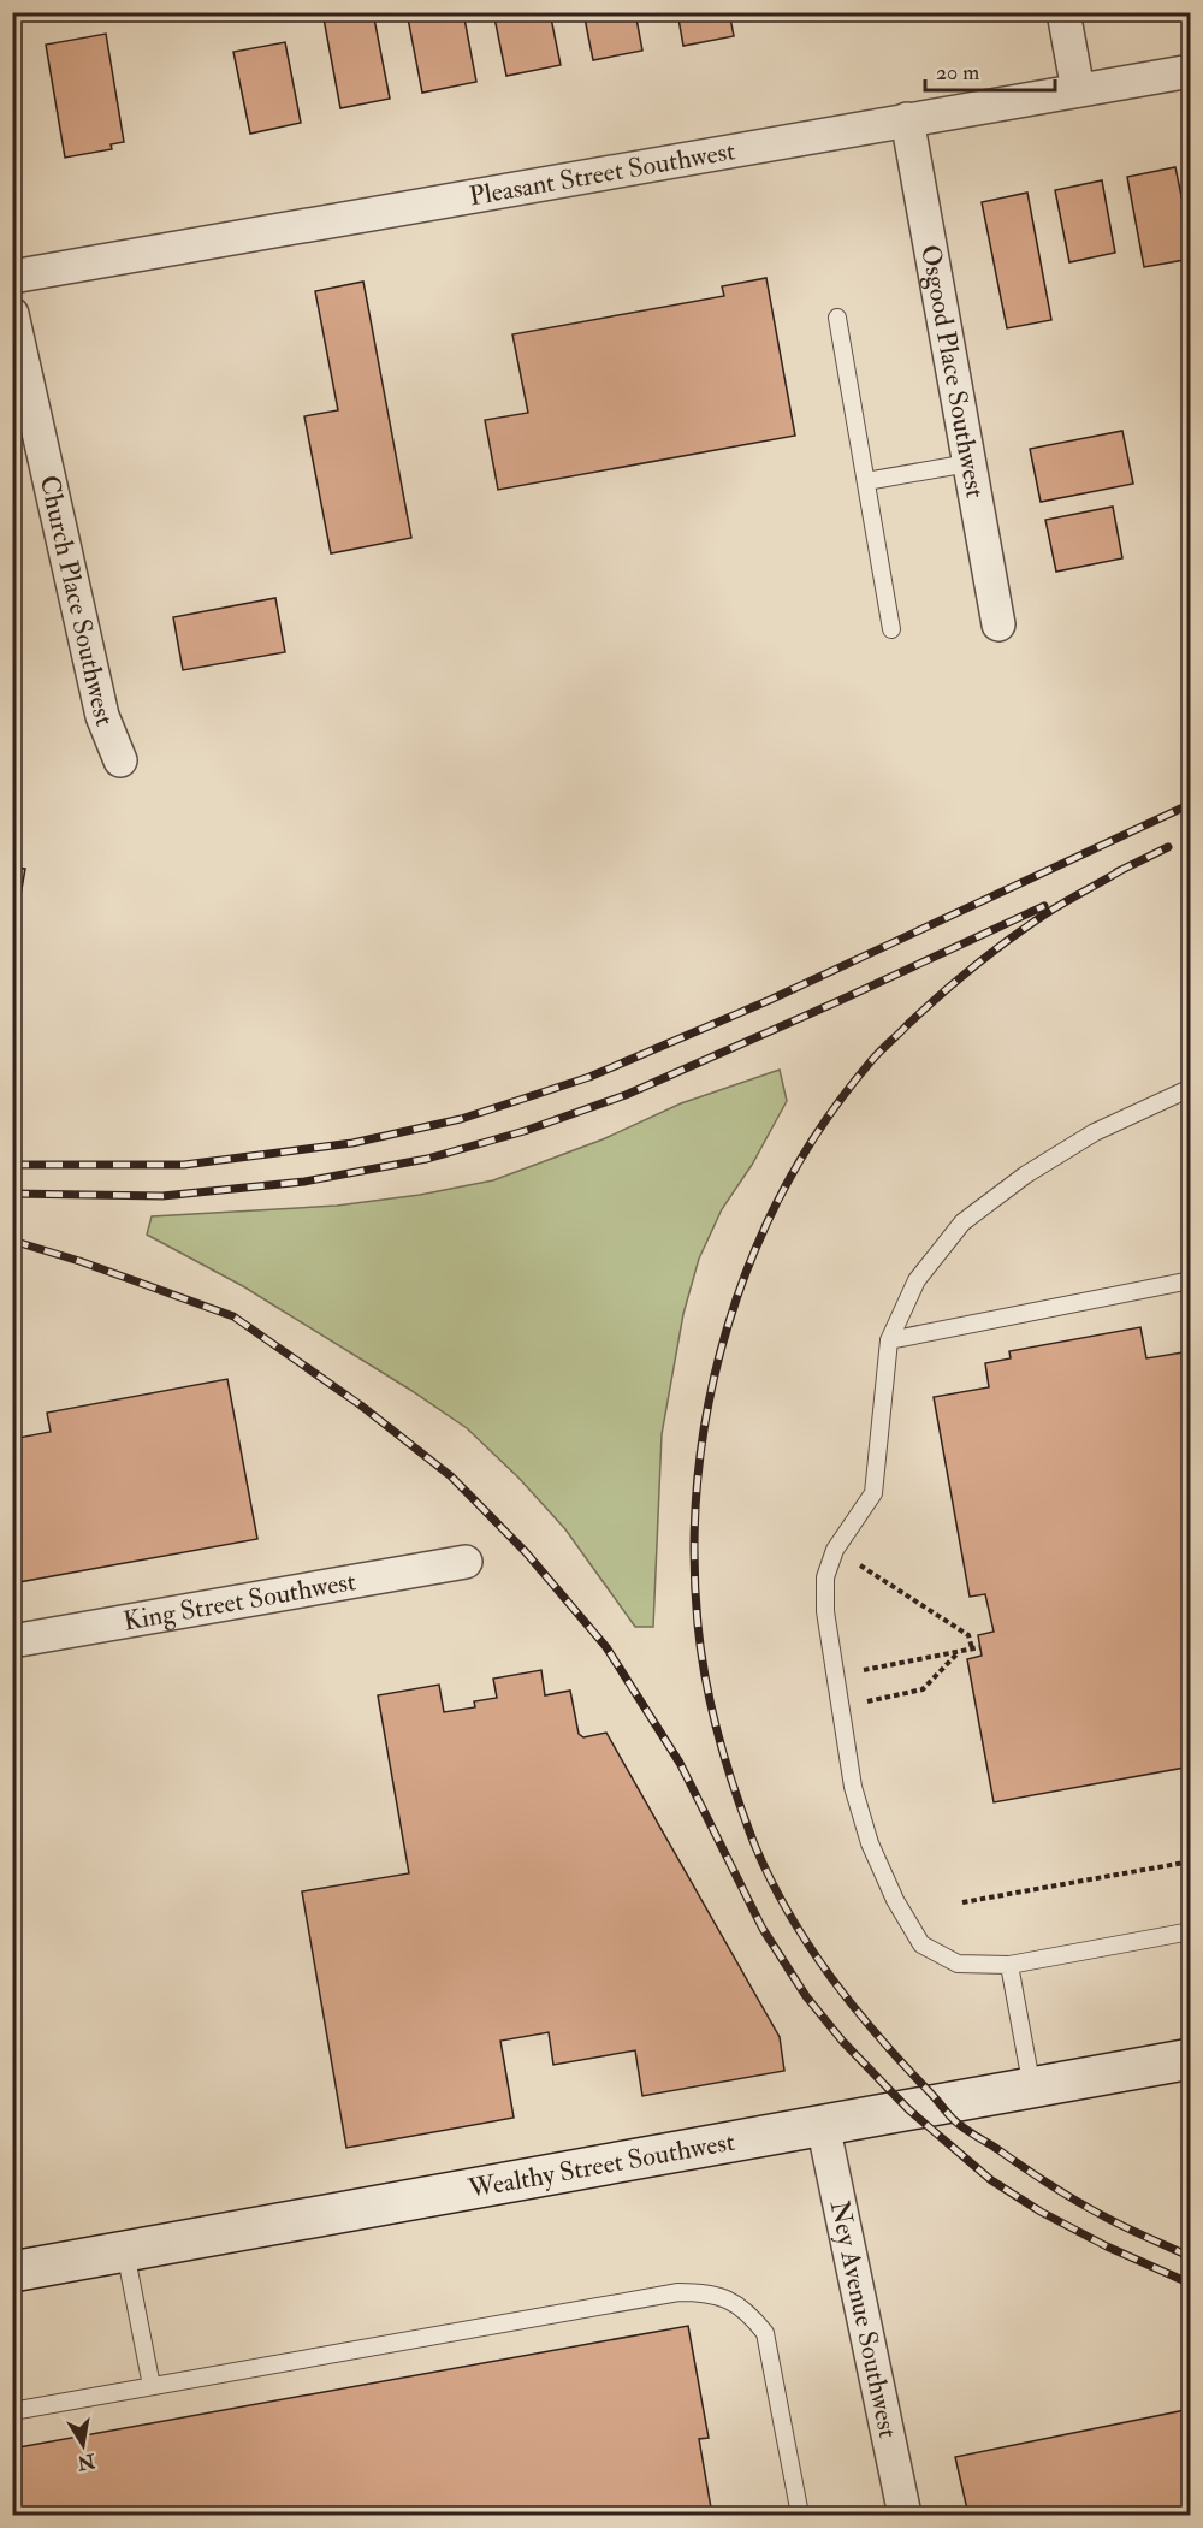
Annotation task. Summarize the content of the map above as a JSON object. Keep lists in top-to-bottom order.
{
  "streets": {
    "main road": ["Wealthy Street Southwest"],
    "street": [
      "Pleasant Street Southwest",
      "Osgood Place Southwest",
      "Church Place Southwest",
      "King Street Southwest",
      "Ney Avenue Southwest"
    ]
  },
  "crossings": [
    ["Pleasant Street Southwest", "Osgood Place Southwest"],
    ["Wealthy Street Southwest", "Ney Avenue Southwest"]
  ],
  "scale_bar": "20 m",
  "north": "bottom"
}
